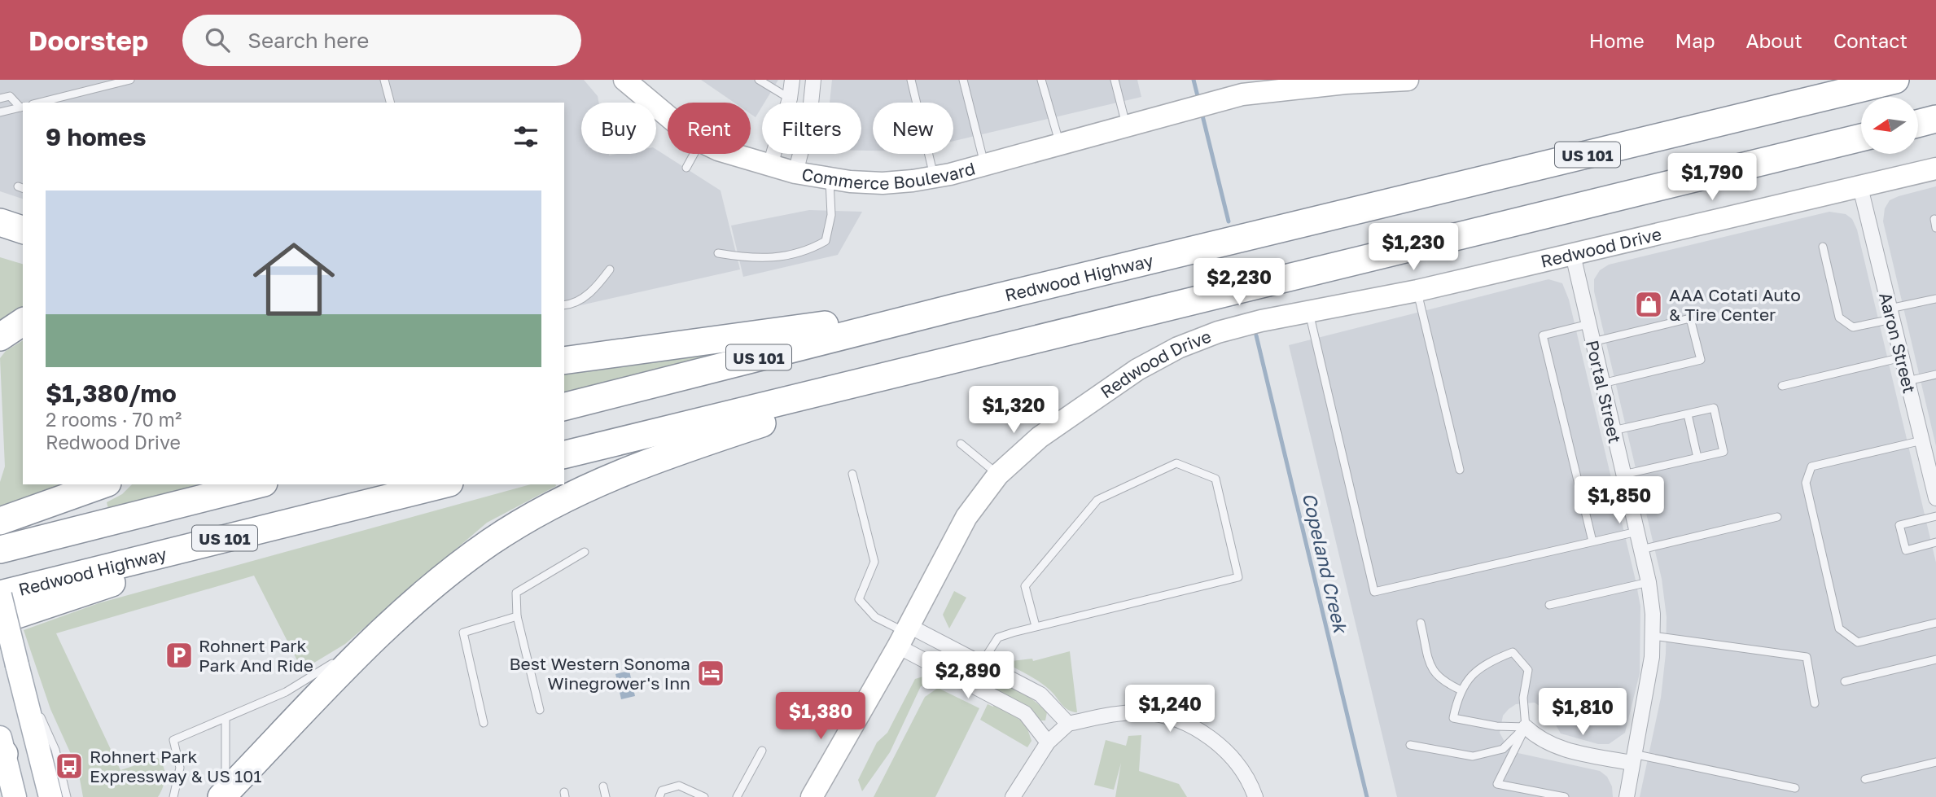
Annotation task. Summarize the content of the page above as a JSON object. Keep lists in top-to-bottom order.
{
  "streets": {
    "highway": ["US 101", "Redwood Highway"],
    "main road": ["Commerce Boulevard", "Redwood Drive"],
    "street": ["Aaron Street", "Portal Street"]
  },
  "crossings": [
    ["Redwood Drive", "Aaron Street"],
    ["Redwood Drive", "Portal Street"]
  ],
  "water": ["Copeland Creek"],
  "places": {
    "shop": ["AAA Cotati Auto & Tire Center"],
    "parking": ["Rohnert Park Park And Ride"],
    "hotel": ["Best Western Sonoma Winegrower's Inn"],
    "bus stop": ["Rohnert Park Expressway & US 101"]
  },
  "north": "left",
  "page": {
    "header": "Doorstep",
    "search": "Search here",
    "nav": [
      "Home",
      "Map",
      "About",
      "Contact"
    ],
    "chip": [
      "Buy",
      "Rent",
      "Filters",
      "New"
    ],
    "heading": "9 homes",
    "price": [
      "$1,790",
      "$1,230",
      "$2,230",
      "$1,320",
      "$1,850",
      "$2,890",
      "$1,240",
      "$1,810",
      "$1,380"
    ],
    "list": [
      {
        "name": "$1,380/mo",
        "note": "2 rooms · 70 m² · Redwood Drive"
      }
    ]
  }
}
